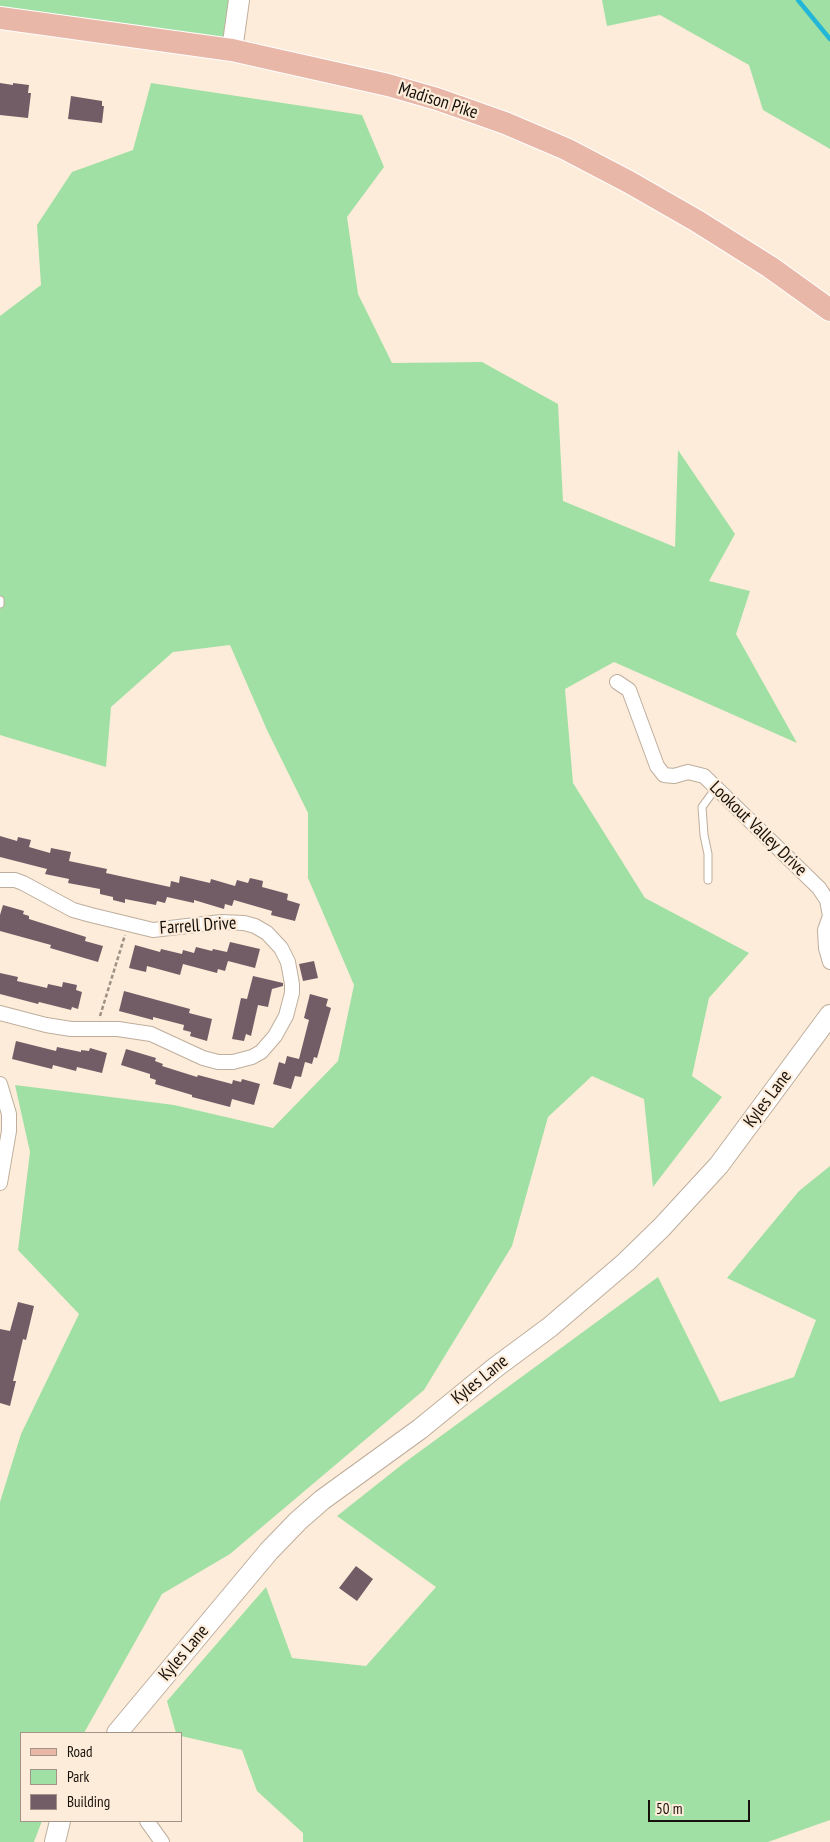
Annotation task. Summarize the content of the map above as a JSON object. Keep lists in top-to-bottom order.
{
  "streets": {
    "main road": ["Madison Pike", "Kyles Lane"],
    "street": ["Lookout Valley Drive", "Farrell Drive"]
  },
  "legend": ["Road", "Park", "Building"],
  "scale_bar": "50 m"
}
